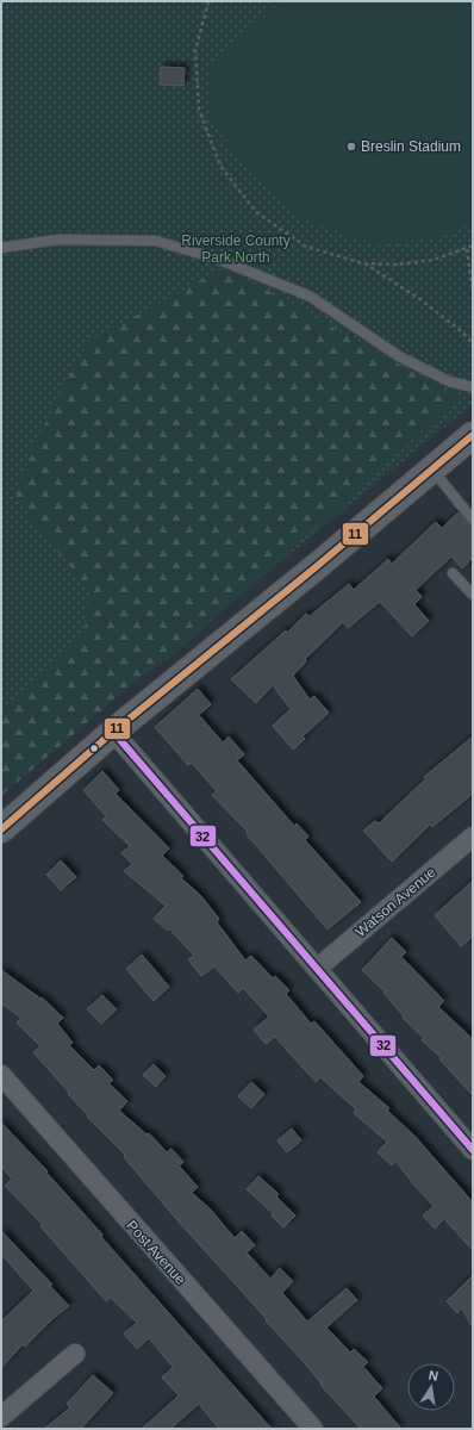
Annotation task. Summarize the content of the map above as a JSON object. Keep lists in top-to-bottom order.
{
  "streets": {
    "street": ["Watson Avenue", "Post Avenue"]
  },
  "parks": ["Riverside County Park North"],
  "places": ["Breslin Stadium"],
  "lines": ["transit line 11", "transit line 32"],
  "north": "top"
}
